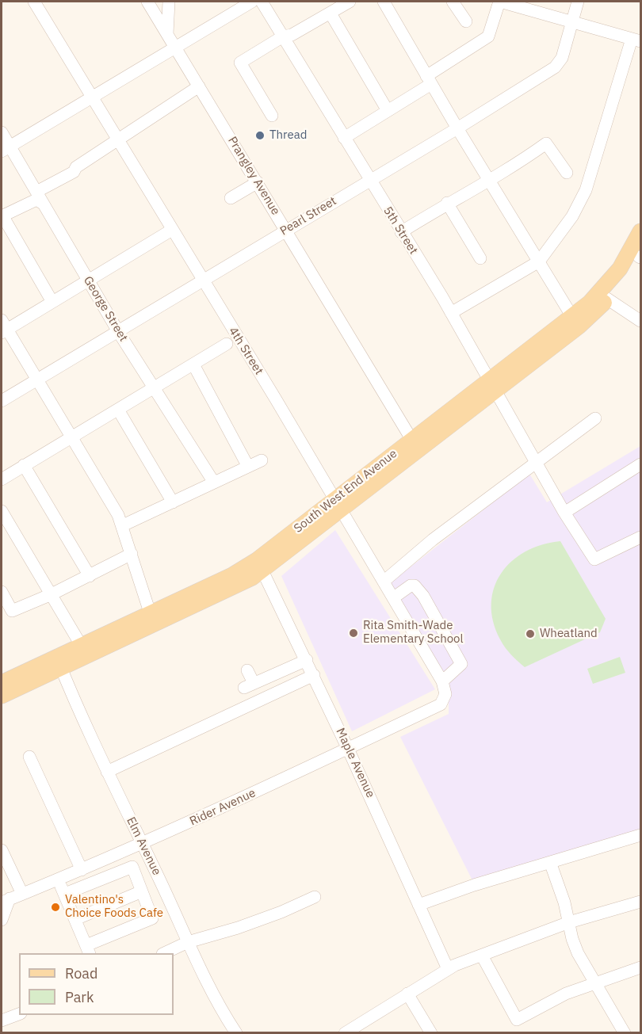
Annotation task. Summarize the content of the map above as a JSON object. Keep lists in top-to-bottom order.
{
  "streets": {
    "main road": ["South West End Avenue"],
    "street": [
      "Prangley Avenue",
      "Pearl Street",
      "5th Street",
      "George Street",
      "4th Street",
      "Maple Avenue",
      "Rider Avenue",
      "Elm Avenue"
    ]
  },
  "crossings": [
    ["Prangley Avenue", "Pearl Street"],
    ["Prangley Avenue", "South West End Avenue"],
    ["Pearl Street", "5th Street"],
    ["Pearl Street", "George Street"],
    ["Pearl Street", "4th Street"],
    ["5th Street", "South West End Avenue"],
    ["4th Street", "South West End Avenue"],
    ["4th Street", "Rider Avenue"],
    ["South West End Avenue", "Maple Avenue"],
    ["South West End Avenue", "Elm Avenue"],
    ["Maple Avenue", "Rider Avenue"],
    ["Rider Avenue", "Elm Avenue"]
  ],
  "places": [
    "Thread",
    "Rita Smith-Wade Elementary School",
    "Wheatland",
    "Valentino's Choice Foods Cafe"
  ],
  "legend": ["Road", "Park"]
}
